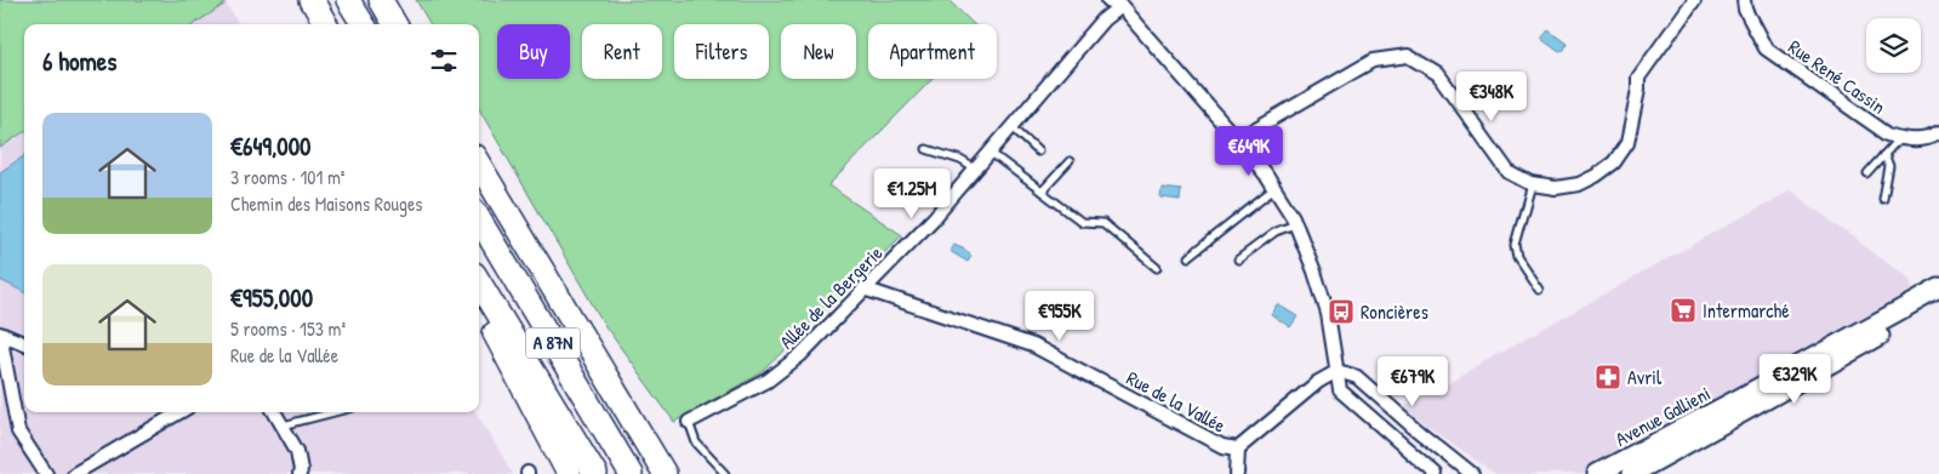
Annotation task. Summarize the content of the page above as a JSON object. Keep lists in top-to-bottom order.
{
  "streets": {
    "highway": ["A 87N"],
    "main road": ["Avenue Gallieni"],
    "street": ["Rue René Cassin", "Allée de la Bergerie", "Rue de la Vallée"]
  },
  "crossings": [
    ["Allée de la Bergerie", "Rue de la Vallée"]
  ],
  "places": {
    "supermarket": ["Intermarché"],
    "bus stop": ["Roncières"],
    "pharmacy": ["Avril"]
  },
  "page": {
    "chip": [
      "Buy",
      "Rent",
      "Filters",
      "New",
      "Apartment"
    ],
    "heading": "6 homes",
    "price": [
      "€348K",
      "€649K",
      "€1.25M",
      "€955K",
      "€329K",
      "€679K"
    ],
    "list": [
      {
        "name": "€649,000",
        "note": "3 rooms · 101 m² · Chemin des Maisons Rouges"
      },
      {
        "name": "€955,000",
        "note": "5 rooms · 153 m² · Rue de la Vallée"
      }
    ]
  }
}
